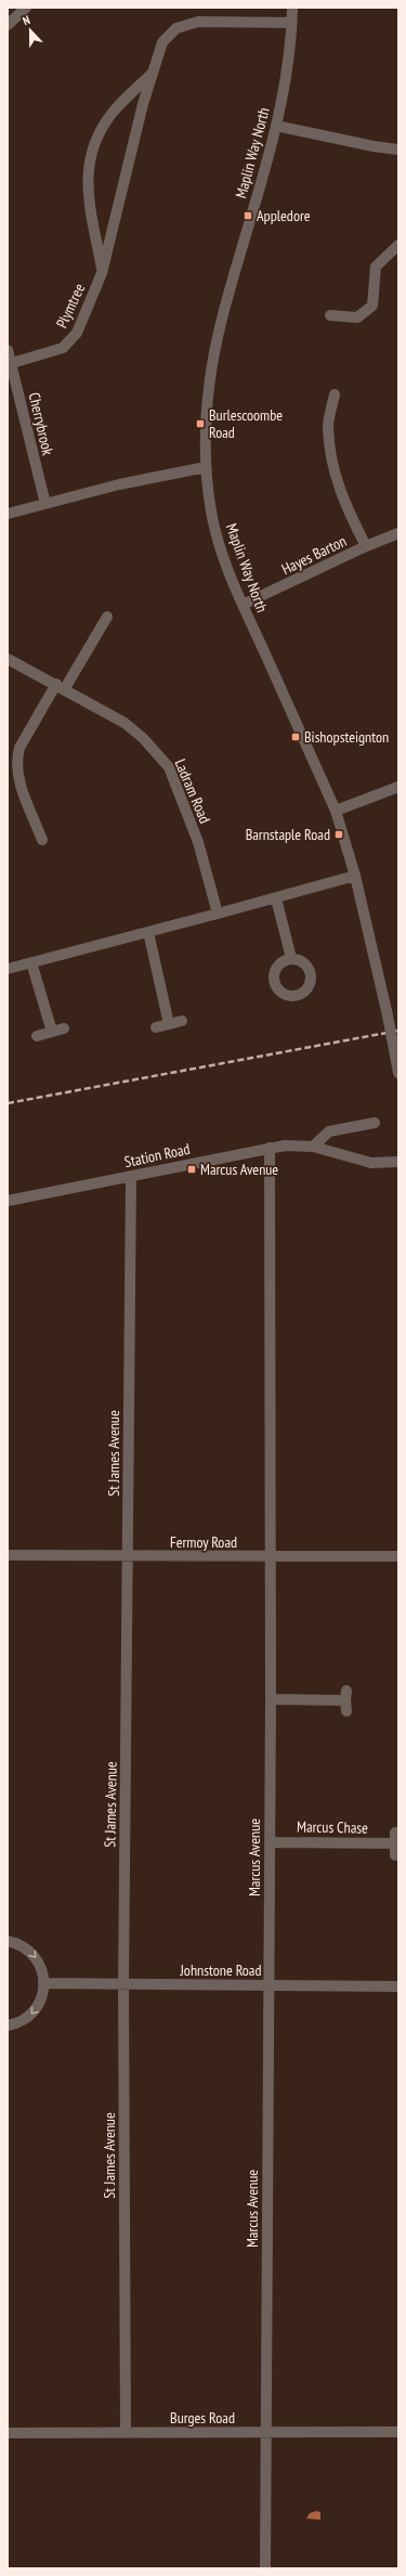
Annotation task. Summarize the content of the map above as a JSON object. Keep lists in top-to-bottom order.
{
  "streets": {
    "street": [
      "Maplin Way North",
      "Plymtree",
      "Cherrybrook",
      "Hayes Barton",
      "Ladram Road",
      "Station Road",
      "St James Avenue",
      "Fermoy Road",
      "Marcus Chase",
      "Marcus Avenue",
      "Johnstone Road",
      "Burges Road"
    ]
  },
  "crossings": [
    ["Maplin Way North", "Plymtree"],
    ["Maplin Way North", "Hayes Barton"],
    ["Plymtree", "Cherrybrook"],
    ["Station Road", "St James Avenue"],
    ["Station Road", "Marcus Avenue"],
    ["St James Avenue", "Fermoy Road"],
    ["St James Avenue", "Johnstone Road"],
    ["St James Avenue", "Burges Road"],
    ["Fermoy Road", "Marcus Avenue"],
    ["Marcus Chase", "Marcus Avenue"],
    ["Marcus Avenue", "Johnstone Road"],
    ["Marcus Avenue", "Burges Road"]
  ],
  "places": {
    "transit": [
      "Appledore",
      "Burlescoombe Road",
      "Bishopsteignton",
      "Barnstaple Road",
      "Marcus Avenue"
    ]
  },
  "north": "top"
}
